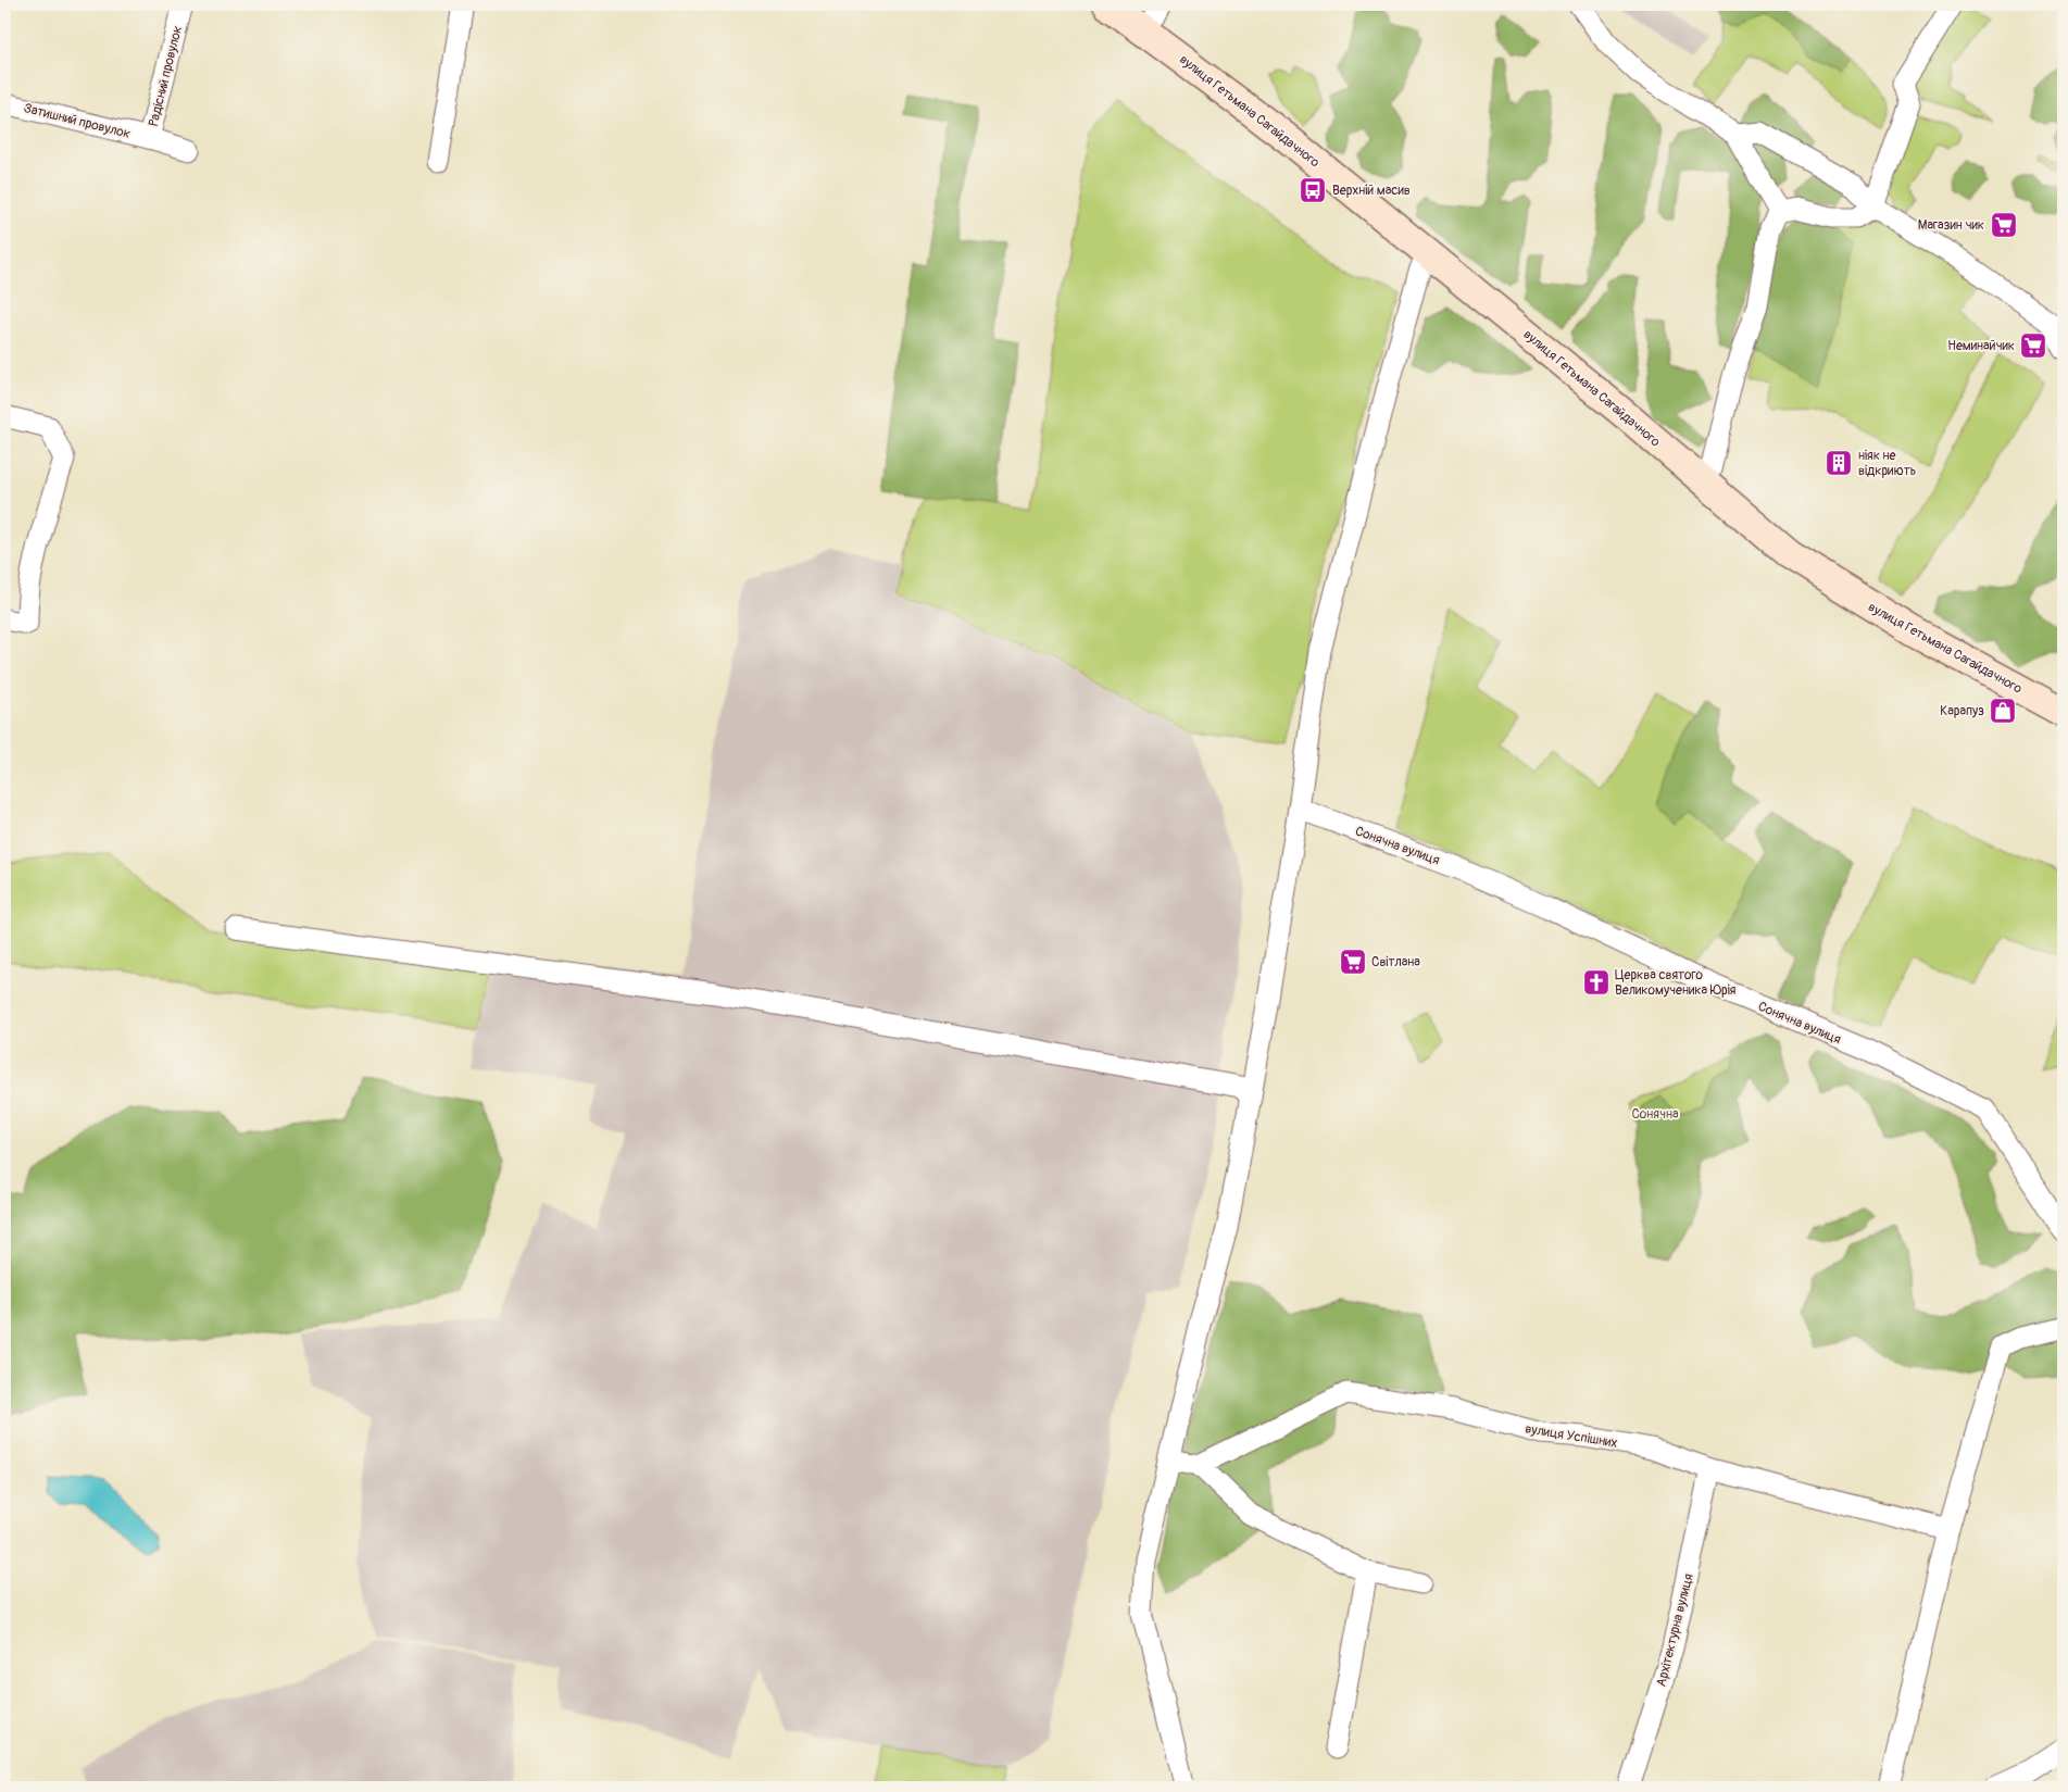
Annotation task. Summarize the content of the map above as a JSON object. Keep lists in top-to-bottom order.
{
  "streets": {
    "main road": ["вулиця Гетьмана Сагайдачного"],
    "street": [
      "Радісний провулок",
      "Затишний провулок",
      "Сонячна вулиця",
      "вулиця Успішних",
      "Архітектурна вулиця"
    ]
  },
  "crossings": [
    ["Радісний провулок", "Затишний провулок"],
    ["вулиця Успішних", "Архітектурна вулиця"]
  ],
  "parks": ["Сонячна"],
  "places": {
    "bus stop": ["Верхній масив"],
    "supermarket": ["Магазин чик", "Неминайчик", "Світлана"],
    "building": ["ніяк не відкриють"],
    "shop": ["Карапуз"],
    "church": ["Церква святого Великомученика Юрія"]
  }
}
